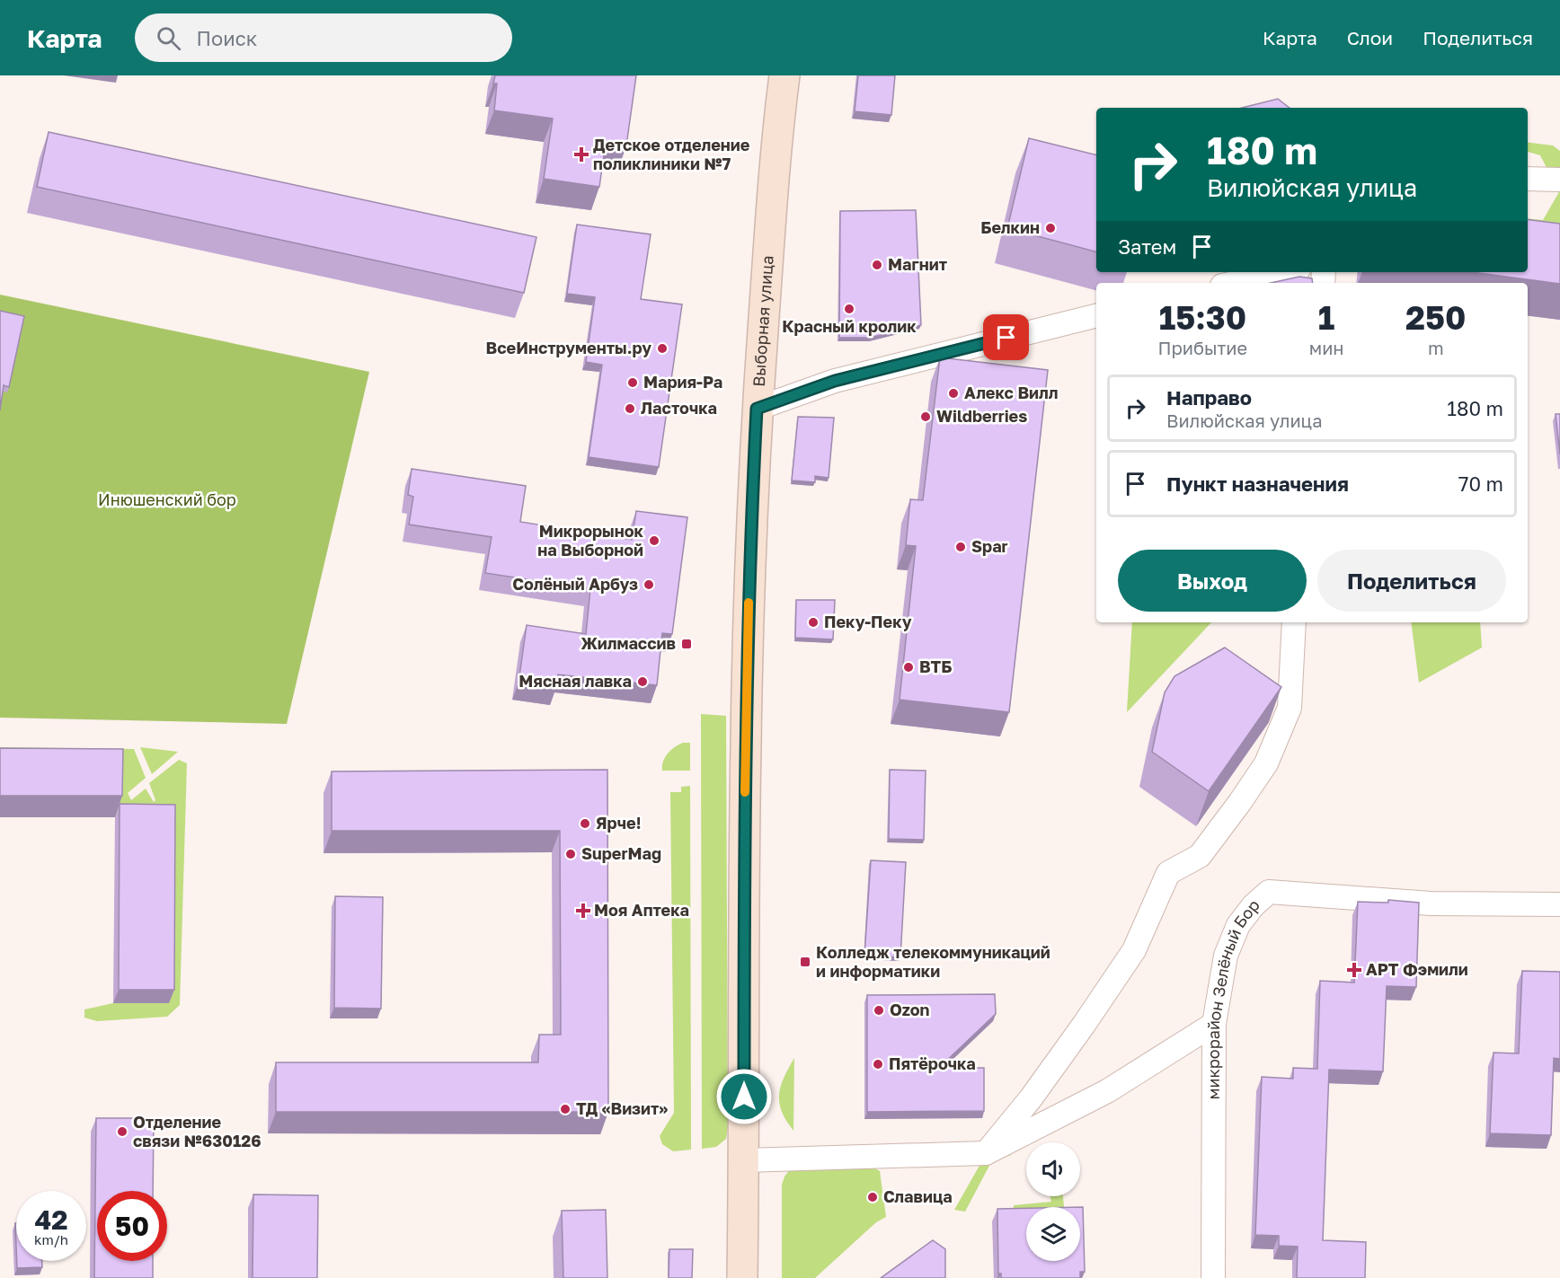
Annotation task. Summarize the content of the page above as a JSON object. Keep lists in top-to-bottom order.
{
  "streets": {
    "main road": ["Выборная улица"],
    "street": ["микрорайон Зелёный Бор"]
  },
  "parks": ["Инюшенский бор"],
  "places": {
    "health": ["Детское отделение поликлиники №7", "Моя Аптека", "АРТ Фэмили"],
    "other": [
      "Белкин",
      "Магнит",
      "Красный кролик",
      "ВсеИнструменты.ру",
      "Мария-Ра",
      "Алекс Вилл",
      "Ласточка",
      "Wildberries",
      "Микрорынок на Выборной",
      "Spar",
      "Солёный Арбуз",
      "Пеку-Пеку",
      "ВТБ",
      "Мясная лавка",
      "Ярче!",
      "SuperMag",
      "Ozon",
      "Пятёрочка",
      "ТД «Визит»",
      "Отделение связи №630126",
      "Славица"
    ],
    "transit": ["Жилмассив", "Колледж телекоммуникаций и информатики"]
  },
  "page": {
    "header": "Карта",
    "search": "Поиск",
    "nav": ["Карта", "Слои", "Поделиться"],
    "turn": ["180 m", "Вилюйская улица"],
    "then": "Затем",
    "eta": [
      "15:30",
      "Прибытие",
      "1",
      "мин",
      "250",
      "m"
    ],
    "list": [
      {
        "name": "Направо",
        "note": "Вилюйская улица",
        "value": "180 m"
      },
      {
        "name": "Пункт назначения",
        "value": "70 m"
      }
    ],
    "buttons": ["Выход", "Поделиться"],
    "speed": "42 km/h",
    "limit": "50"
  }
}
